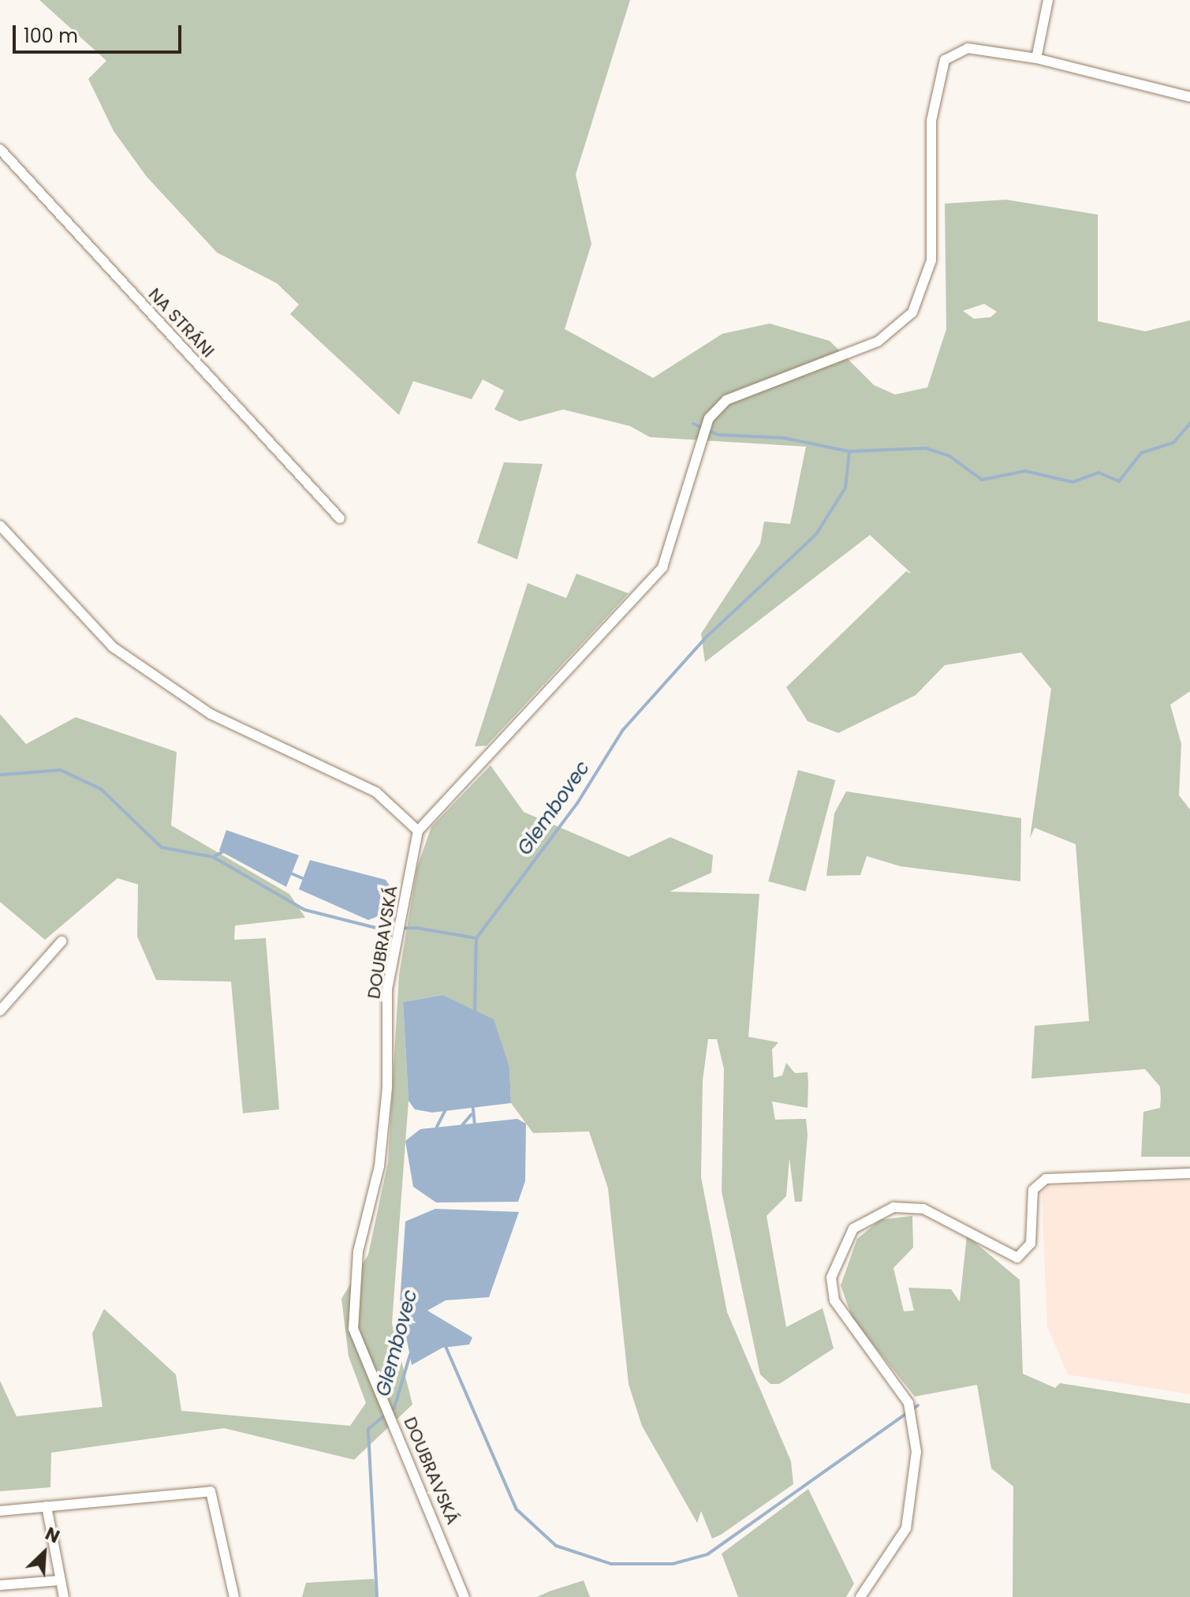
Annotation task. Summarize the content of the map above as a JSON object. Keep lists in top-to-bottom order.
{
  "streets": {
    "street": ["NA STRÁNI", "DOUBRAVSKÁ"]
  },
  "water": ["Glembovec"],
  "scale_bar": "100 m",
  "north": "top right"
}
